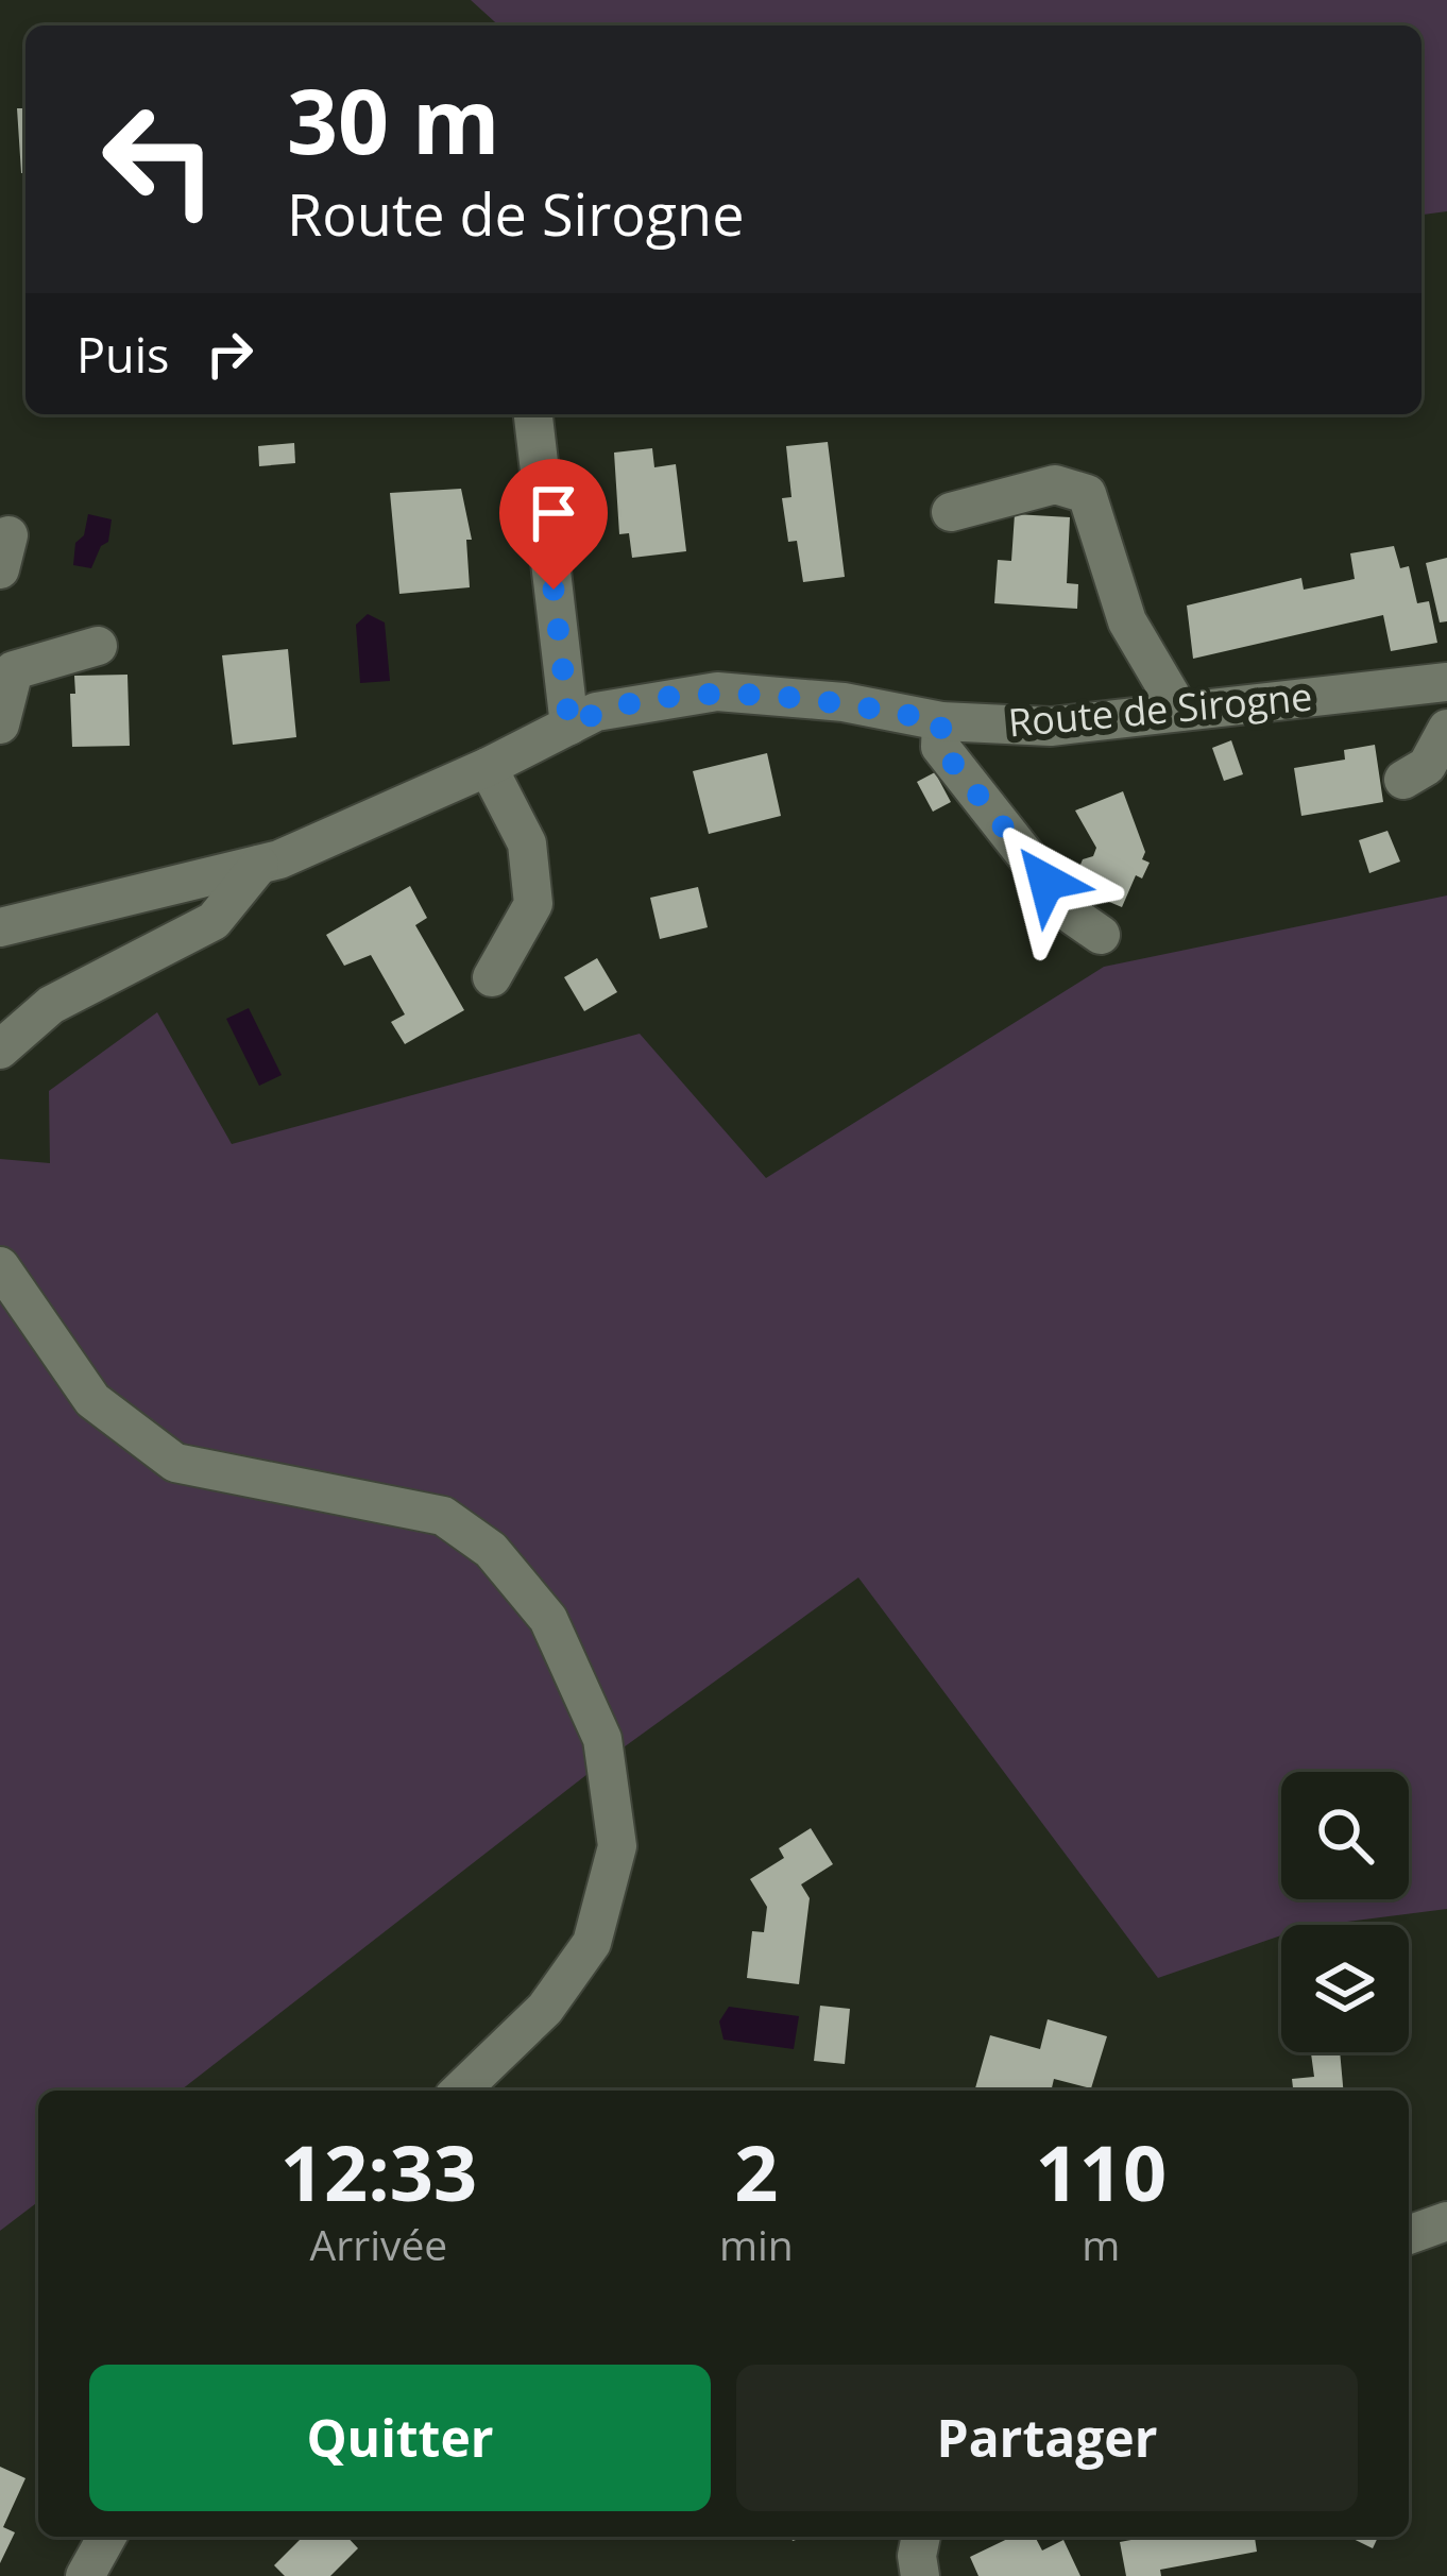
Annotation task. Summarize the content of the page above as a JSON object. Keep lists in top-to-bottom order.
{
  "streets": {
    "street": ["Route de Sirogne"]
  },
  "page": {
    "turn": ["30 m", "Route de Sirogne"],
    "then": "Puis",
    "eta": [
      "12:33",
      "Arrivée",
      "2",
      "min",
      "110",
      "m"
    ],
    "buttons": ["Quitter", "Partager"]
  }
}
